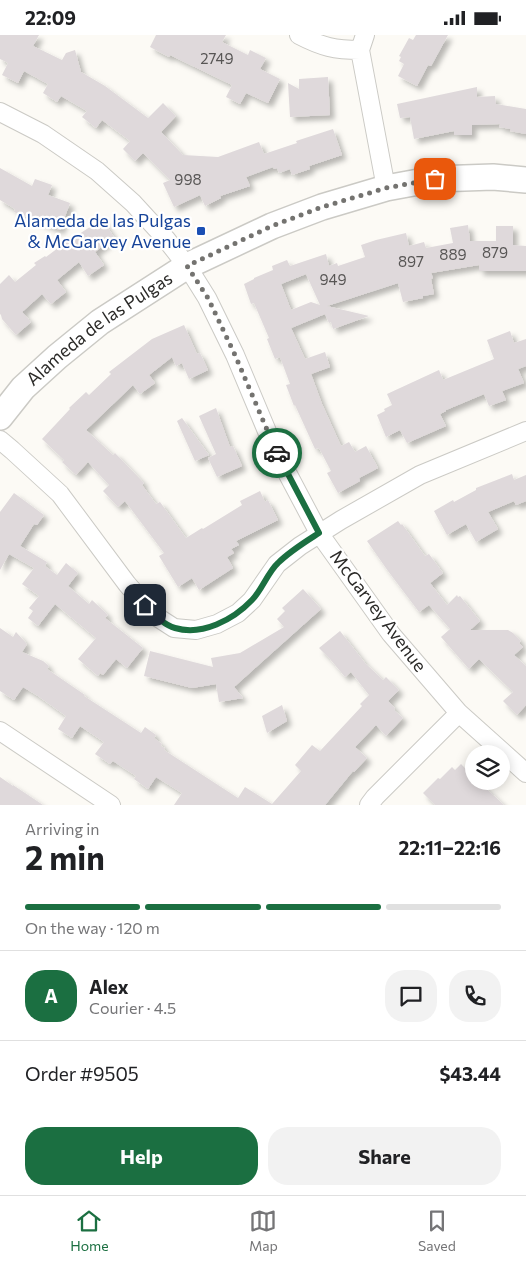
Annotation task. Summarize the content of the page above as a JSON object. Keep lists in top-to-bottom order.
{
  "streets": {
    "main road": ["Alameda de las Pulgas"],
    "street": ["McGarvey Avenue"]
  },
  "crossings": [
    ["Alameda de las Pulgas", "McGarvey Avenue"]
  ],
  "places": {
    "transit": ["Alameda de las Pulgas & McGarvey Avenue"]
  },
  "house_numbers": [
    "2749",
    "998",
    "879",
    "889",
    "897",
    "949"
  ],
  "page": {
    "status": "22:09",
    "heading": ["2 min", "Arriving in", "22:11–22:16"],
    "panel": [
      "Alex",
      "Courier · 4.5",
      "Order #9505",
      "$43.44"
    ],
    "bar": "On the way · 120 m",
    "round": "A",
    "buttons": ["Help", "Share"],
    "tabs": ["Home", "Map", "Saved"]
  }
}
